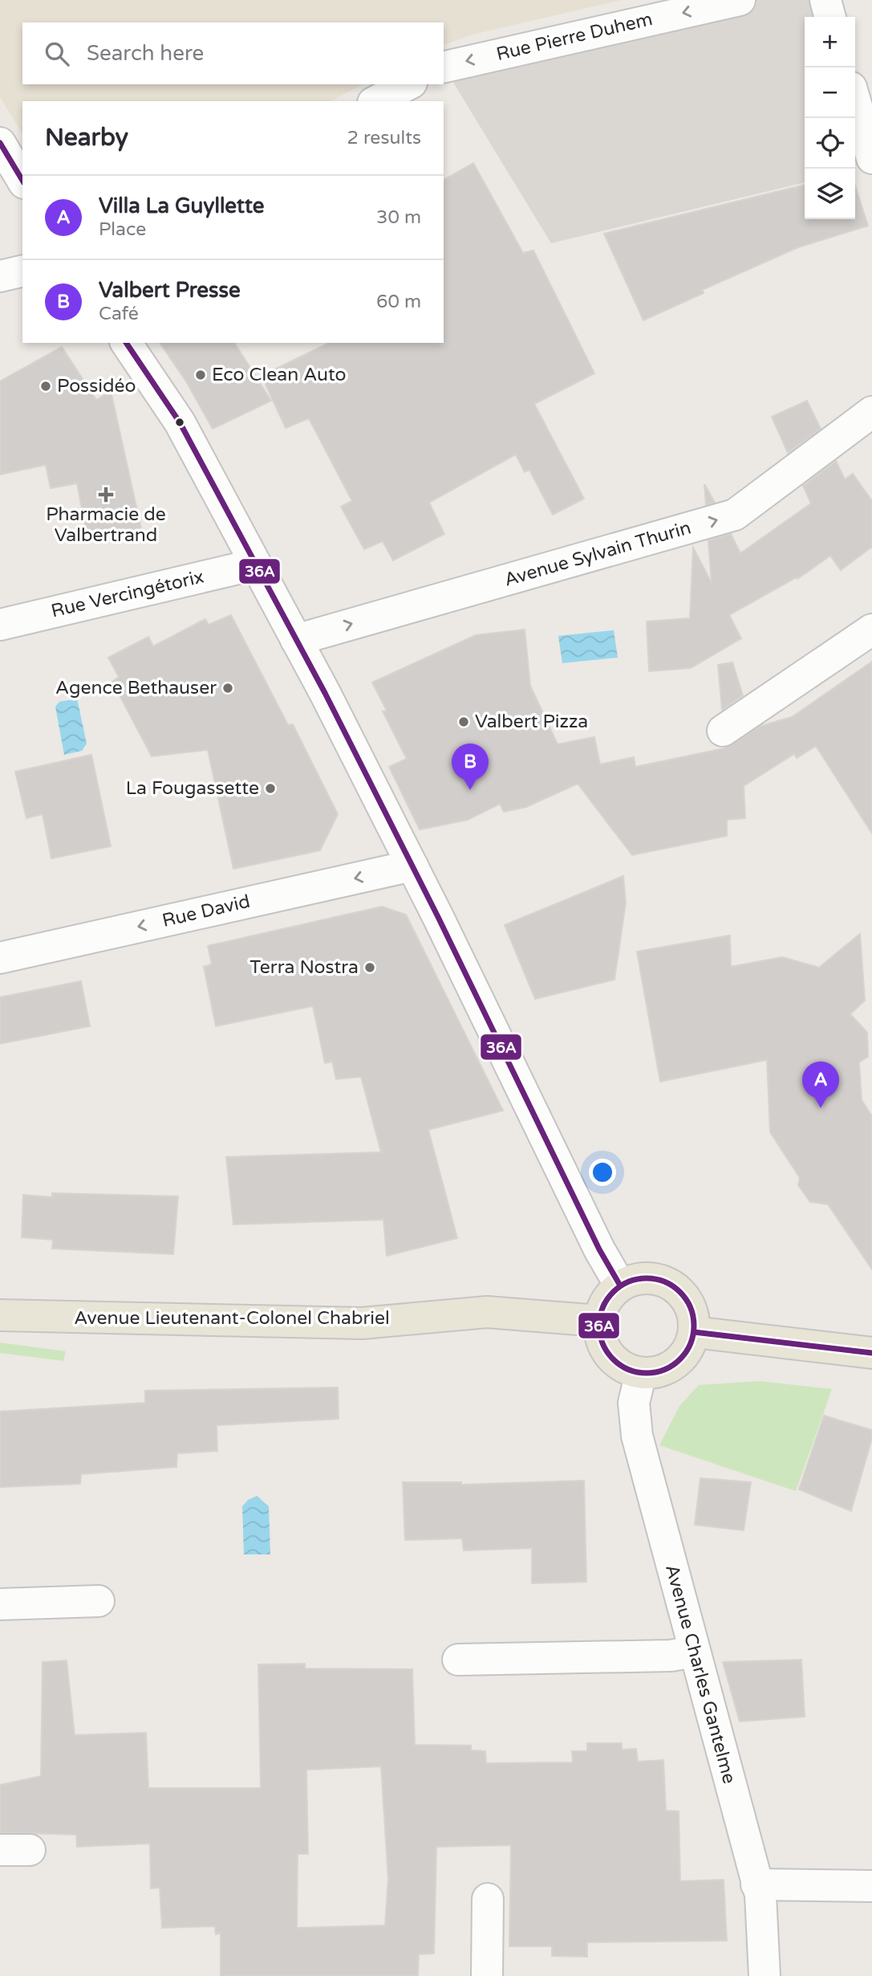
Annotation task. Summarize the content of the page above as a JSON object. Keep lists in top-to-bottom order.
{
  "streets": {
    "main road": ["Avenue Lieutenant-Colonel Chabriel"],
    "street": [
      "Rue Pierre Duhem",
      "Avenue Sylvain Thurin",
      "Rue Vercingétorix",
      "Rue David",
      "Avenue Charles Gantelme"
    ]
  },
  "crossings": [
    ["Avenue Lieutenant-Colonel Chabriel", "Avenue Charles Gantelme"]
  ],
  "one_way": ["Rue Pierre Duhem", "Avenue Sylvain Thurin", "Rue David"],
  "places": {
    "other": [
      "Eco Clean Auto",
      "Possidéo",
      "Agence Bethauser",
      "Valbert Pizza",
      "La Fougassette",
      "Terra Nostra"
    ],
    "health": ["Pharmacie de Valbertrand"]
  },
  "lines": ["transit line 36A"],
  "page": {
    "map_buttons": ["+", "−"],
    "search": "Search here",
    "heading": ["Nearby", "2 results"],
    "list": [
      {
        "mark": "A",
        "name": "Villa La Guyllette",
        "note": "Place",
        "value": "30 m"
      },
      {
        "mark": "B",
        "name": "Valbert Presse",
        "note": "Café",
        "value": "60 m"
      }
    ],
    "pins": ["B", "A"]
  }
}
